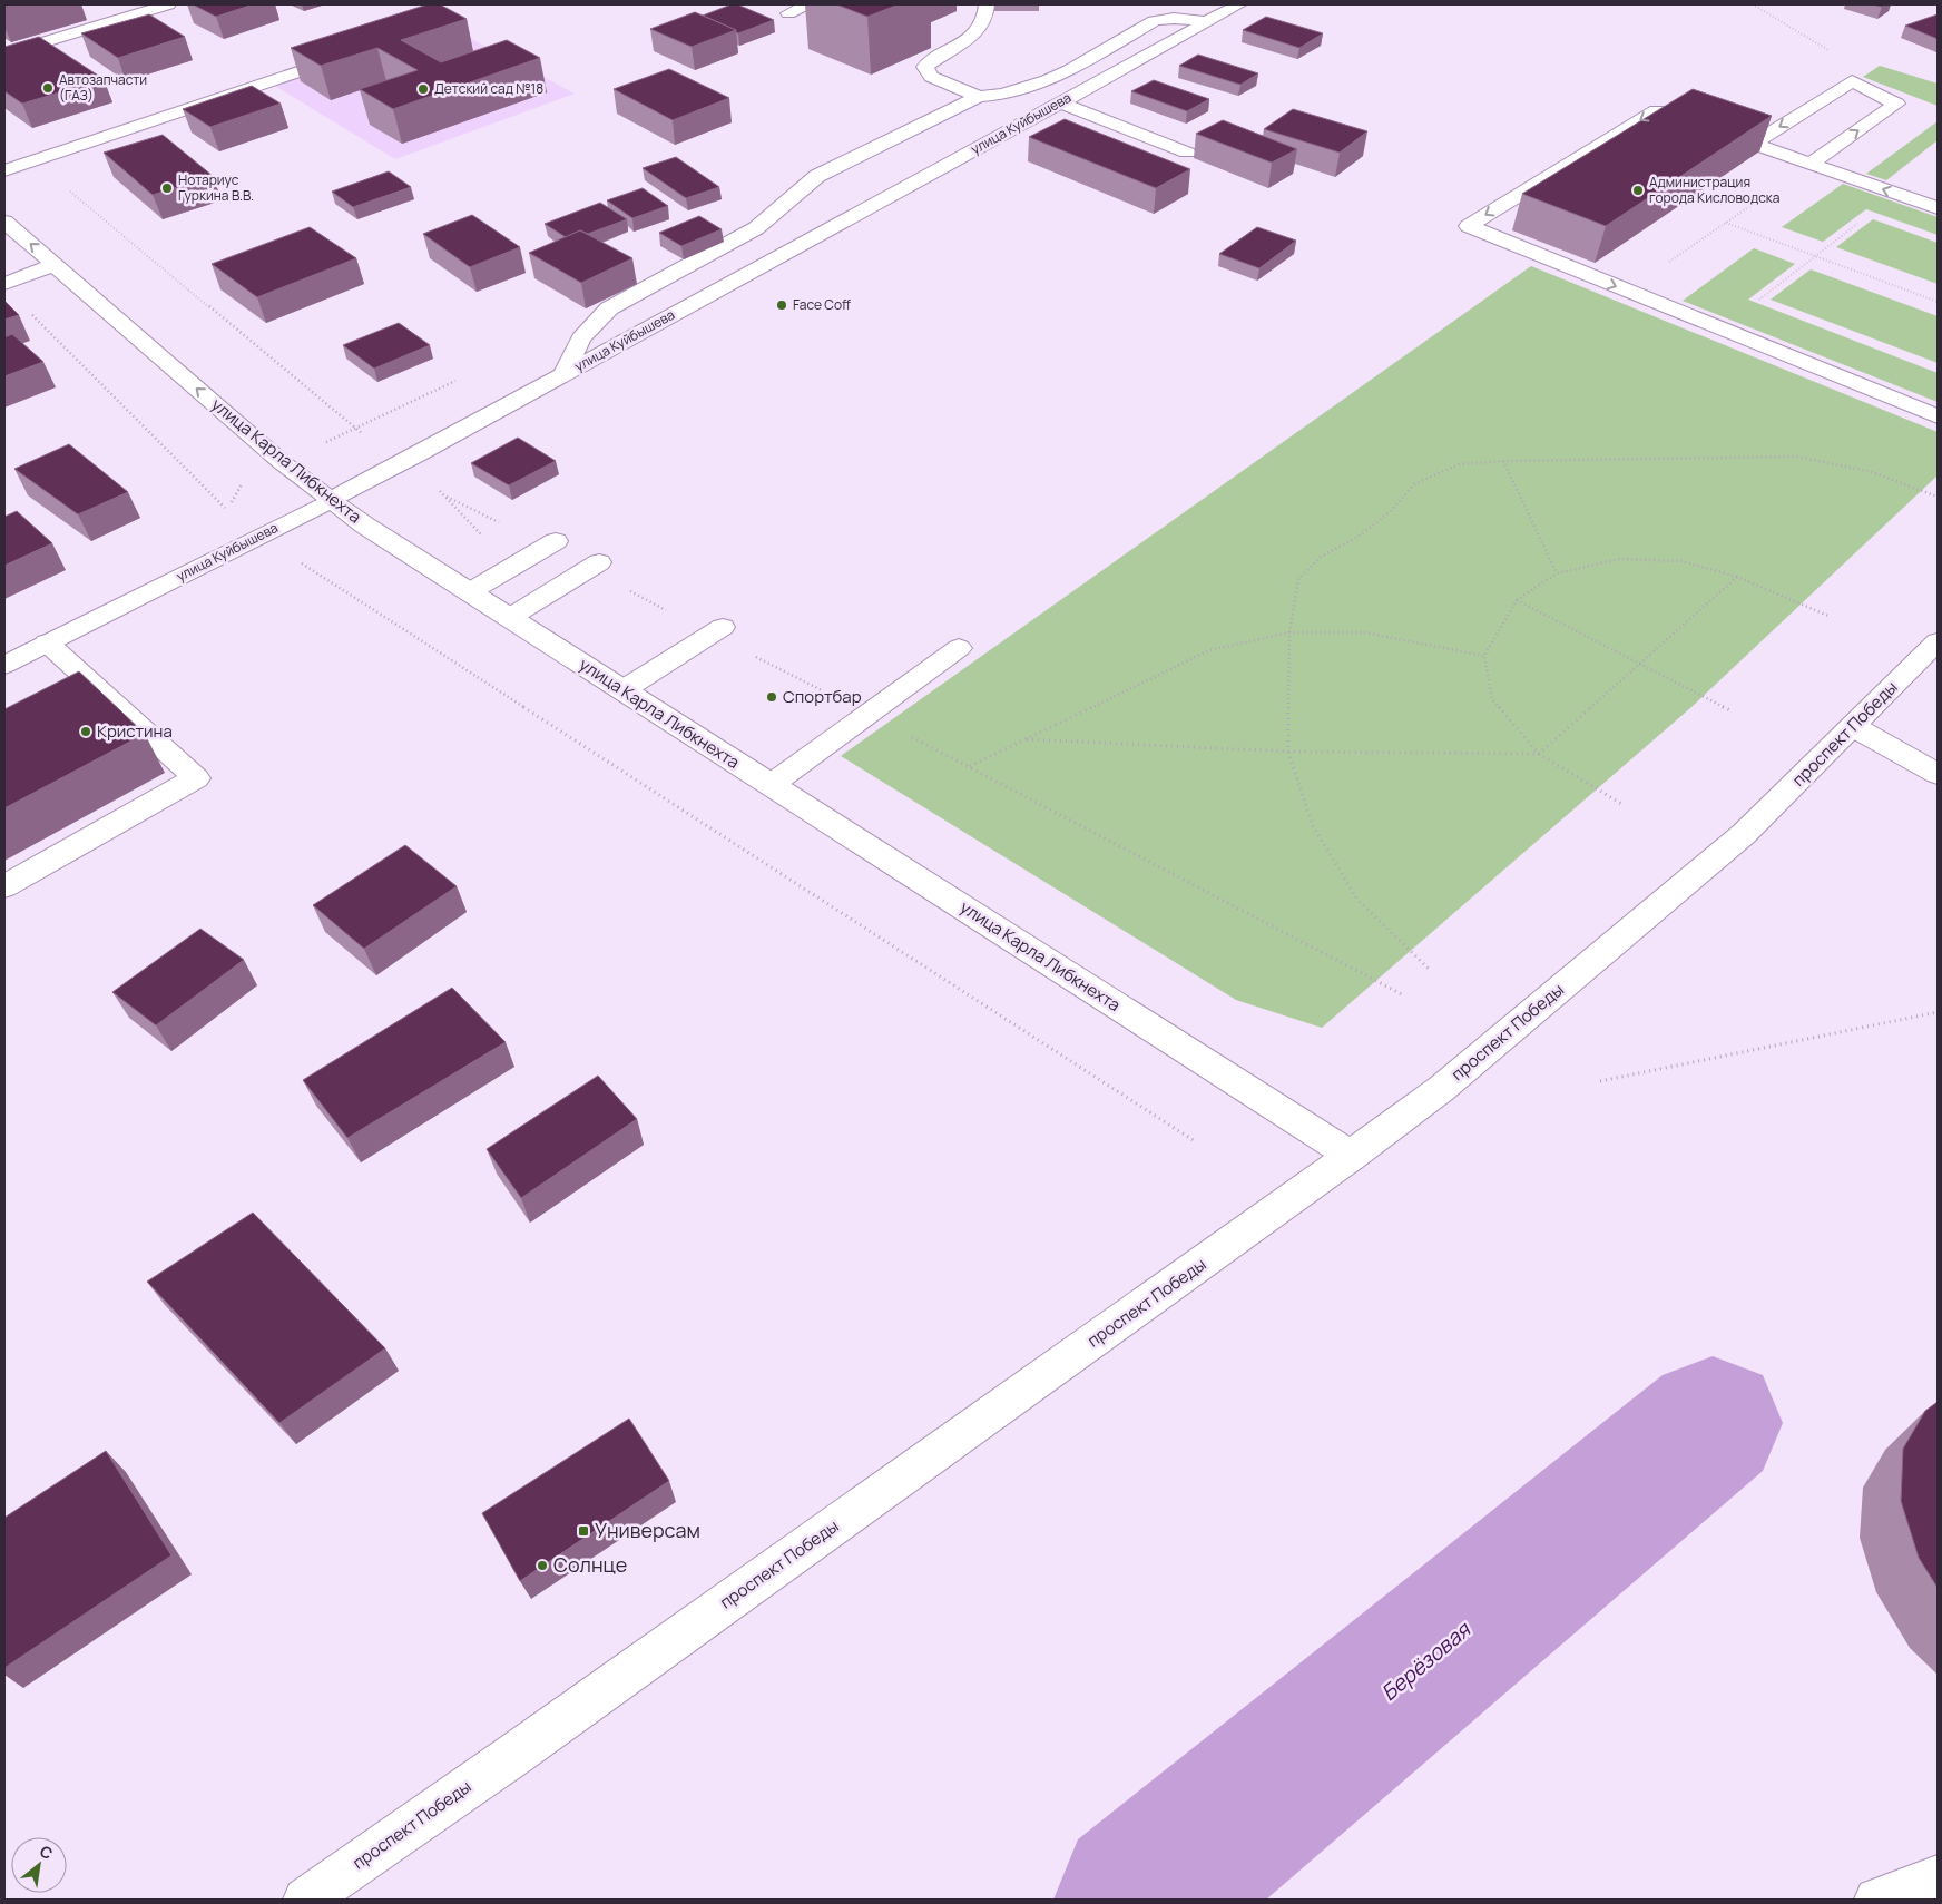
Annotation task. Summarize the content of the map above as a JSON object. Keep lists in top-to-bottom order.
{
  "streets": {
    "main road": ["улица Куйбышева", "улица Карла Либкнехта", "проспект Победы"]
  },
  "crossings": [
    ["улица Куйбышева", "улица Карла Либкнехта"],
    ["улица Карла Либкнехта", "проспект Победы"]
  ],
  "water": ["Берёзовая"],
  "places": {
    "other": [
      "Автозапчасти (ГАЗ)",
      "Детский сад №18",
      "Нотариус Гуркина В.В.",
      "Администрация города Кисловодска",
      "Face Coff",
      "Спортбар",
      "Кристина",
      "Солнце"
    ],
    "transit": ["Универсам"]
  },
  "north": "top right"
}
